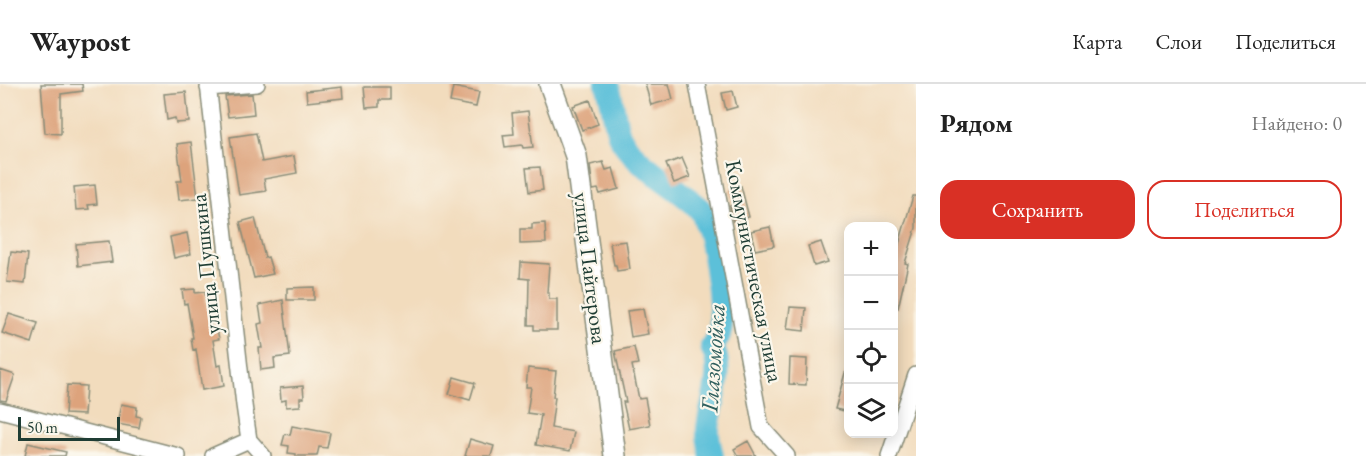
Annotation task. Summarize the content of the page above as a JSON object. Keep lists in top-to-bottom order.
{
  "streets": {
    "main road": ["улица Пайтерова"],
    "street": ["улица Пушкина", "Коммунистическая улица"]
  },
  "water": ["Глазомойка"],
  "scale_bar": "50 m",
  "page": {
    "header": "Waypost",
    "nav": ["Карта", "Слои", "Поделиться"],
    "heading": ["Рядом", "Найдено: 0"],
    "buttons": ["Сохранить", "Поделиться"],
    "map_buttons": ["+", "−"],
    "scale": "50 m"
  }
}
